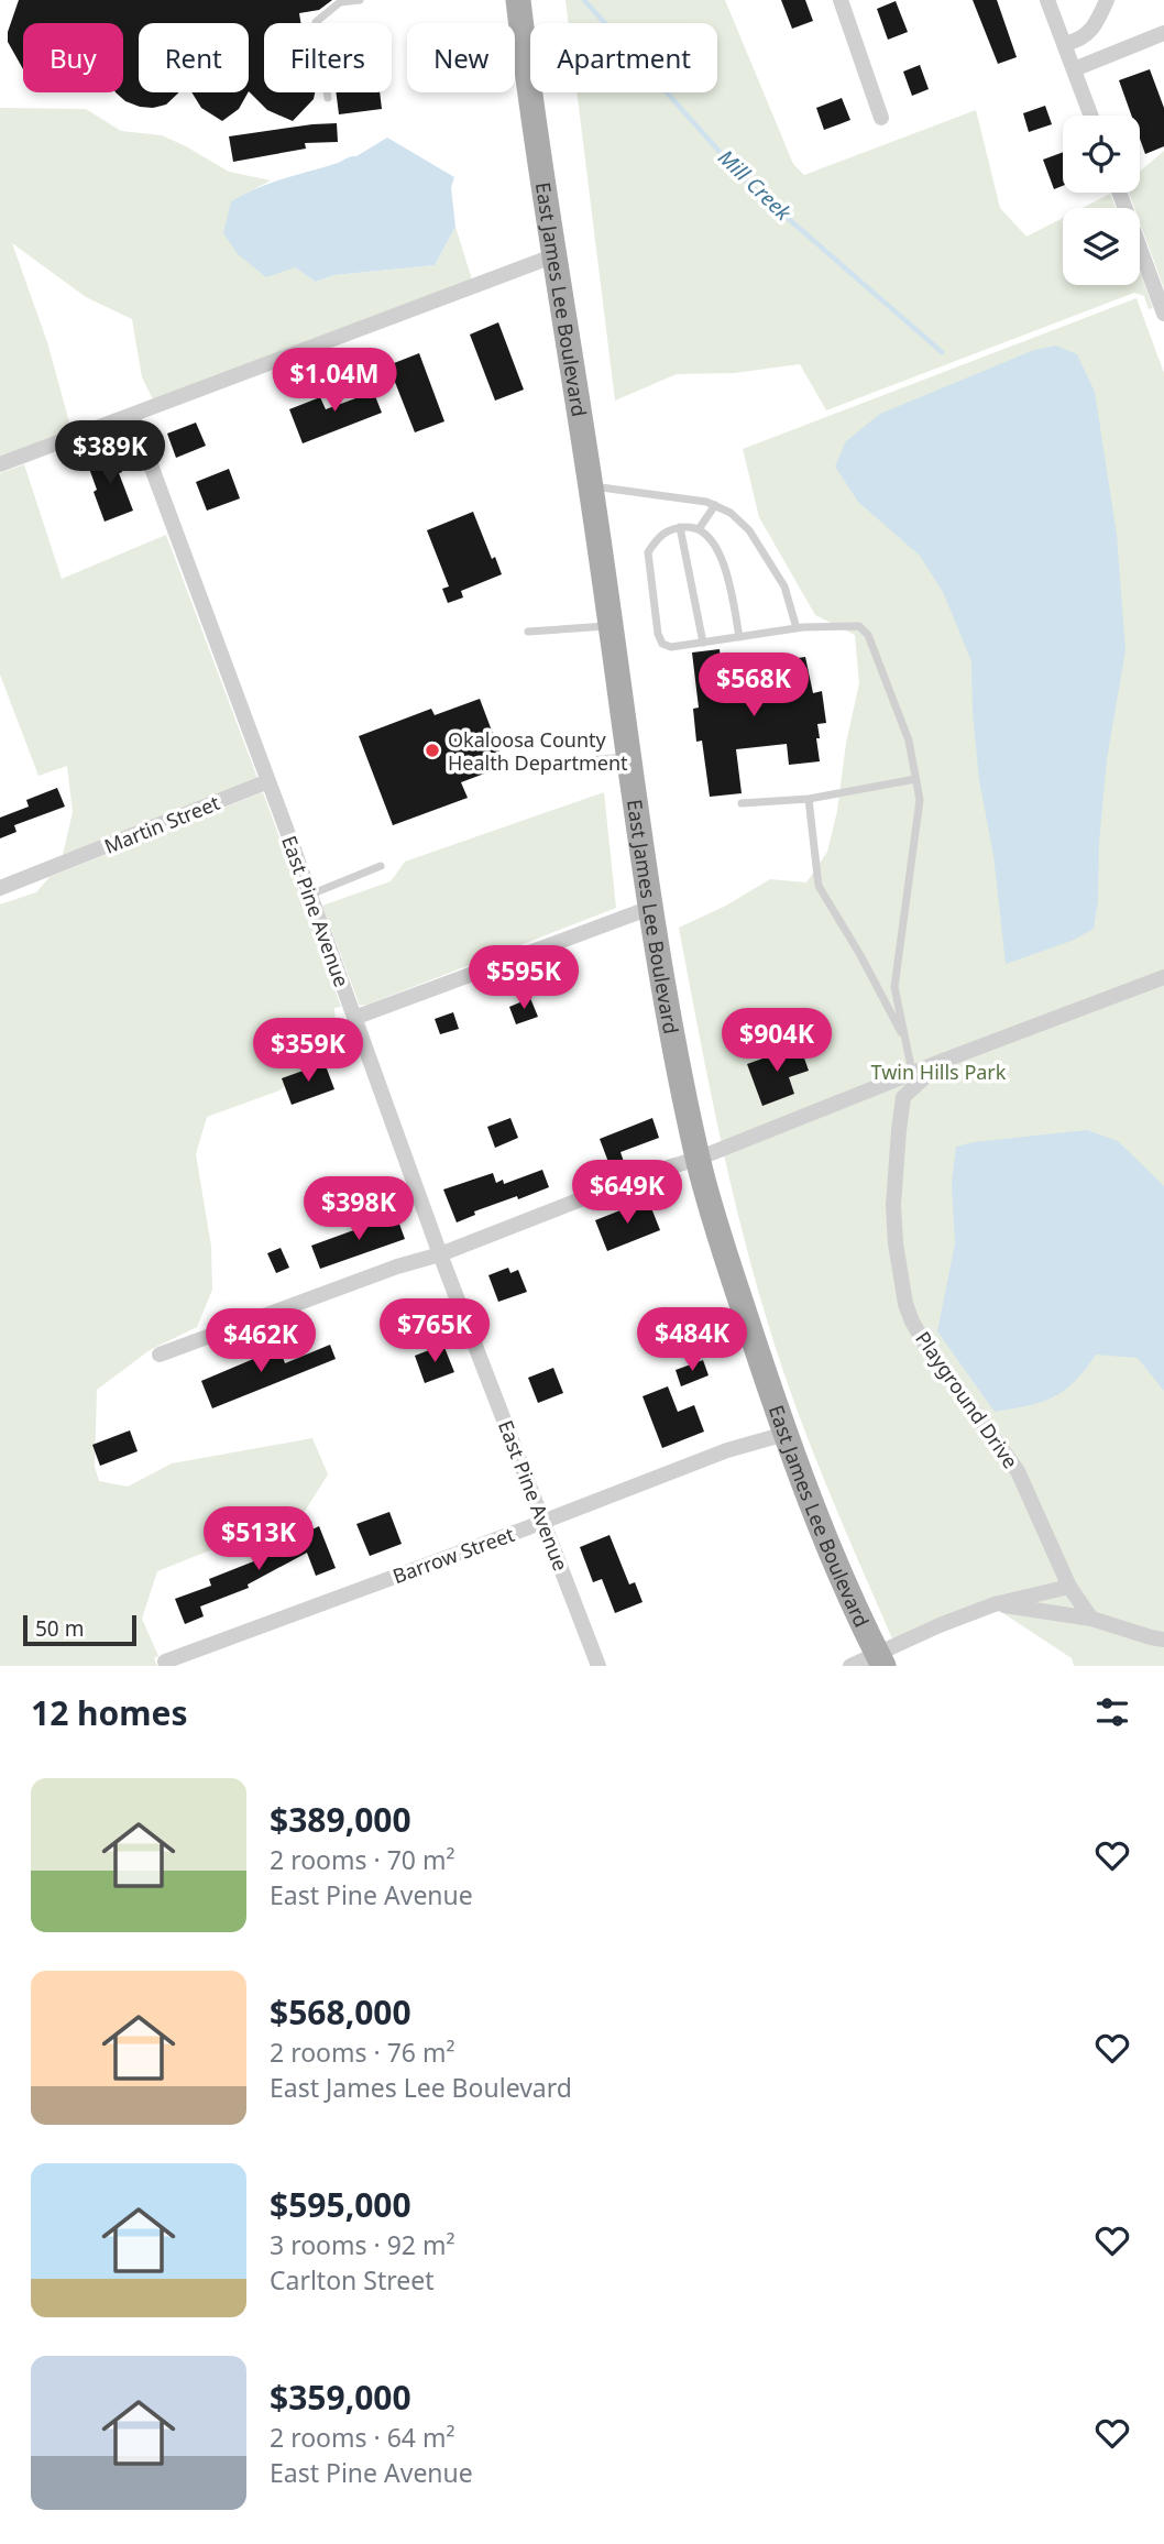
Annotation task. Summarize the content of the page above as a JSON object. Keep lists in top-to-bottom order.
{
  "streets": {
    "main road": ["East James Lee Boulevard"],
    "street": [
      "Martin Street",
      "East Pine Avenue",
      "Playground Drive",
      "Barrow Street"
    ]
  },
  "crossings": [
    ["East James Lee Boulevard", "Barrow Street"],
    ["Martin Street", "East Pine Avenue"],
    ["East Pine Avenue", "Barrow Street"]
  ],
  "water": ["Mill Creek"],
  "parks": ["Twin Hills Park"],
  "places": ["Okaloosa County Health Department"],
  "scale_bar": "50 m",
  "page": {
    "chip": [
      "Buy",
      "Rent",
      "Filters",
      "New",
      "Apartment"
    ],
    "price": [
      "$1.04M",
      "$389K",
      "$568K",
      "$595K",
      "$904K",
      "$359K",
      "$649K",
      "$398K",
      "$765K",
      "$484K",
      "$462K",
      "$513K"
    ],
    "scale": "50 m",
    "heading": "12 homes",
    "list": [
      {
        "name": "$389,000",
        "note": "2 rooms · 70 m² · East Pine Avenue"
      },
      {
        "name": "$568,000",
        "note": "2 rooms · 76 m² · East James Lee Boulevard"
      },
      {
        "name": "$595,000",
        "note": "3 rooms · 92 m² · Carlton Street"
      },
      {
        "name": "$359,000",
        "note": "2 rooms · 64 m² · East Pine Avenue"
      }
    ]
  }
}
